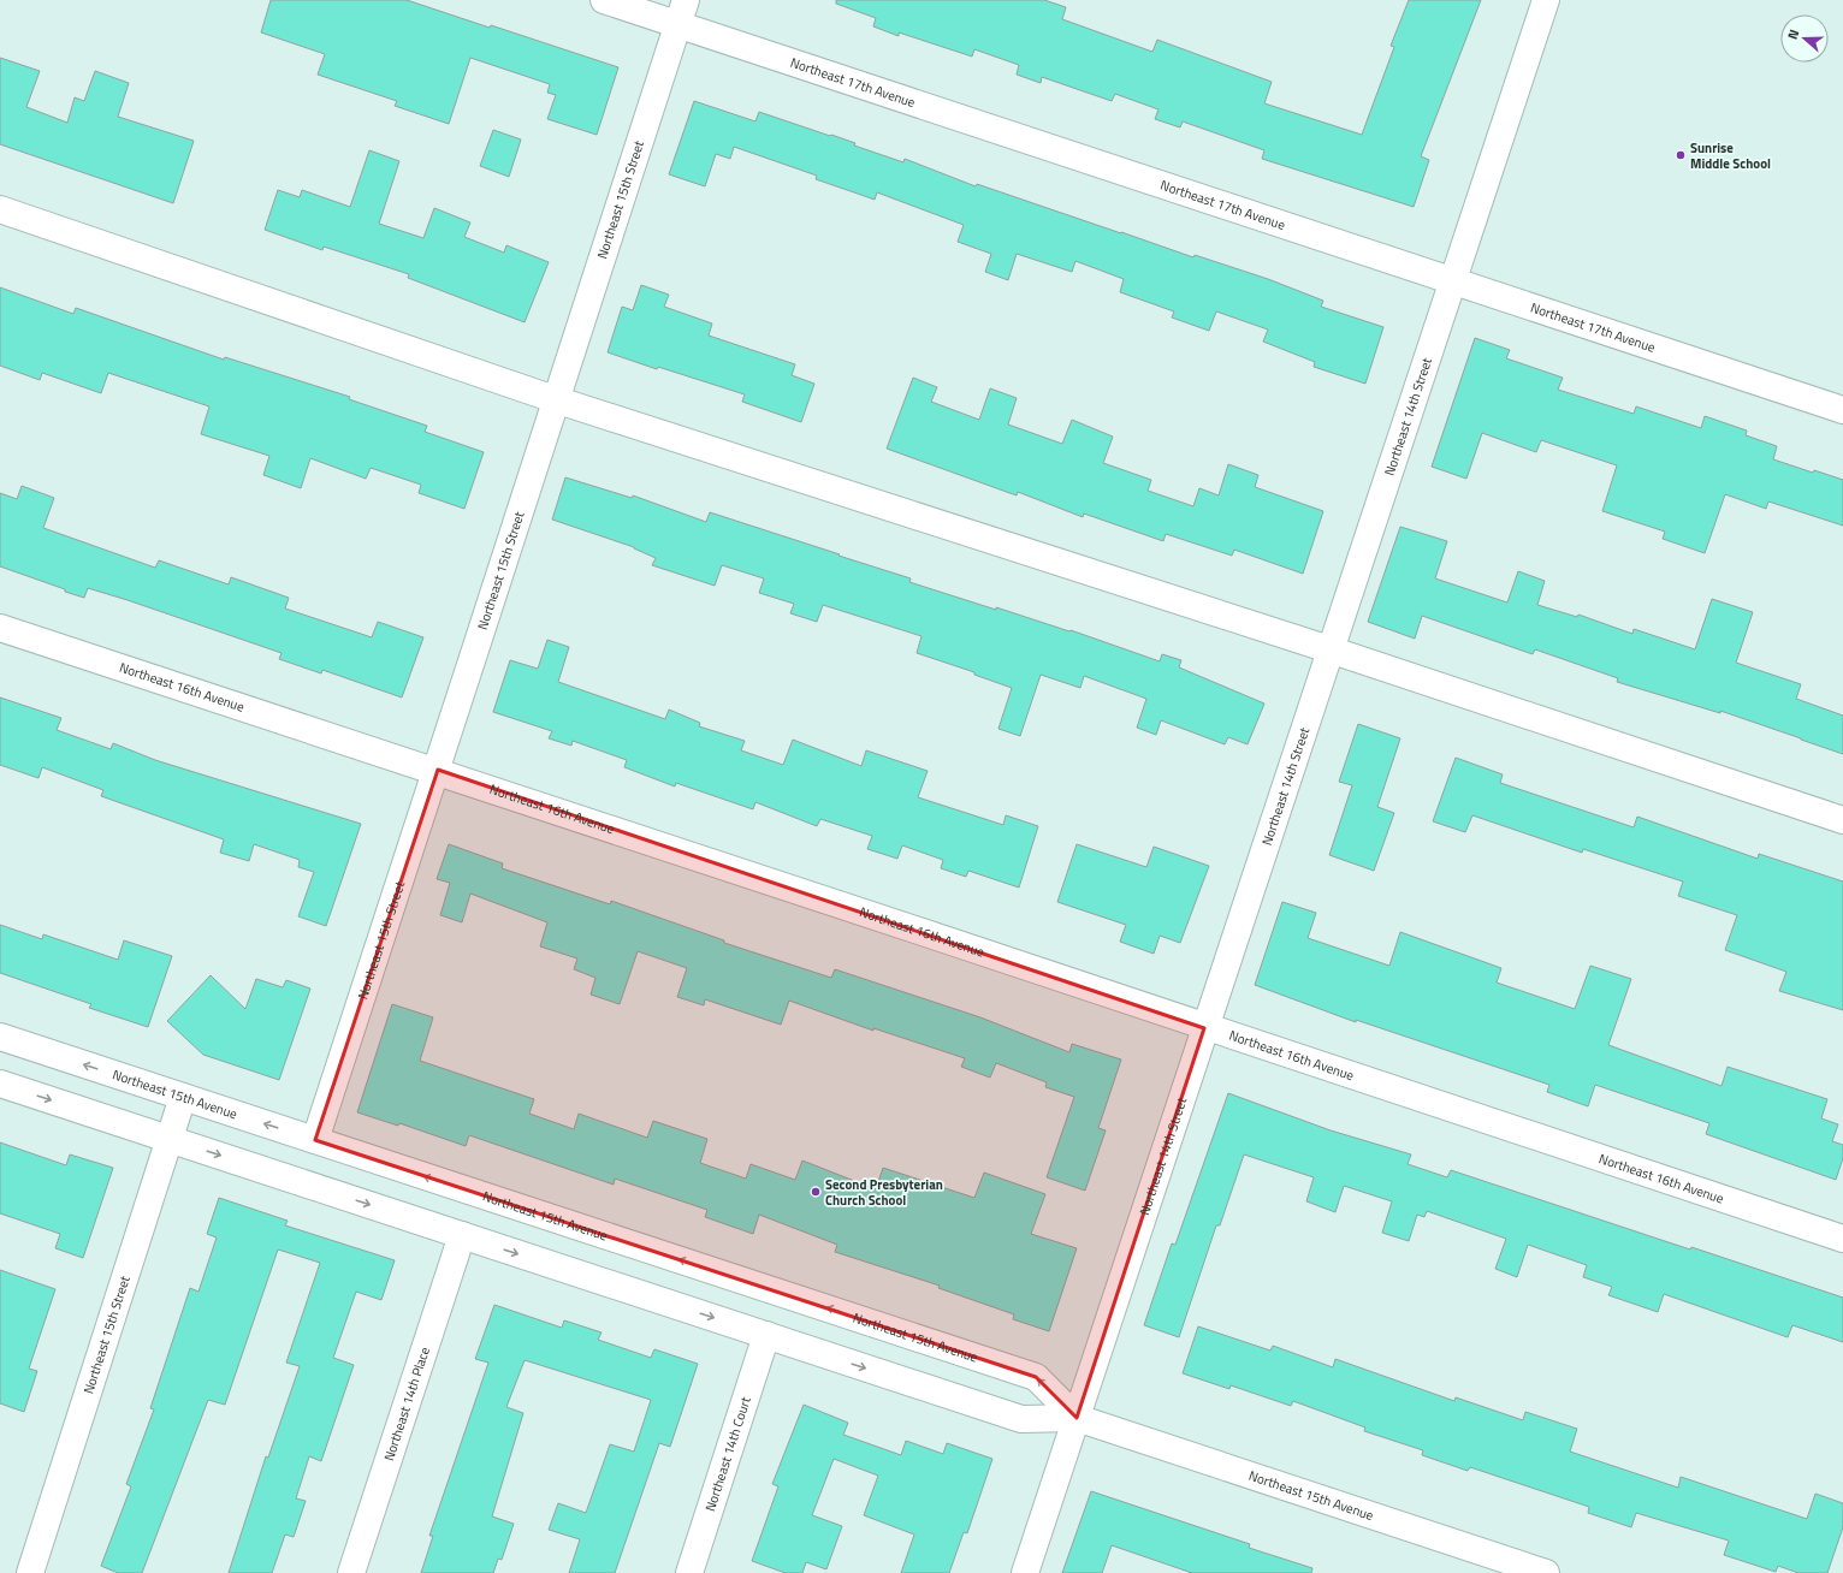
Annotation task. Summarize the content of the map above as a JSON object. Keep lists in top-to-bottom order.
{
  "streets": {
    "street": [
      "Northeast 17th Avenue",
      "Northeast 15th Street",
      "Northeast 14th Street",
      "Northeast 16th Avenue",
      "Northeast 15th Avenue",
      "Northeast 14th Place",
      "Northeast 14th Court"
    ]
  },
  "crossings": [
    ["Northeast 17th Avenue", "Northeast 15th Street"],
    ["Northeast 17th Avenue", "Northeast 14th Street"],
    ["Northeast 15th Street", "Northeast 16th Avenue"],
    ["Northeast 15th Street", "Northeast 15th Avenue"],
    ["Northeast 14th Street", "Northeast 16th Avenue"],
    ["Northeast 14th Street", "Northeast 15th Avenue"],
    ["Northeast 15th Avenue", "Northeast 14th Place"],
    ["Northeast 15th Avenue", "Northeast 14th Court"]
  ],
  "places": ["Sunrise Middle School", "Second Presbyterian Church School"],
  "north": "left"
}
